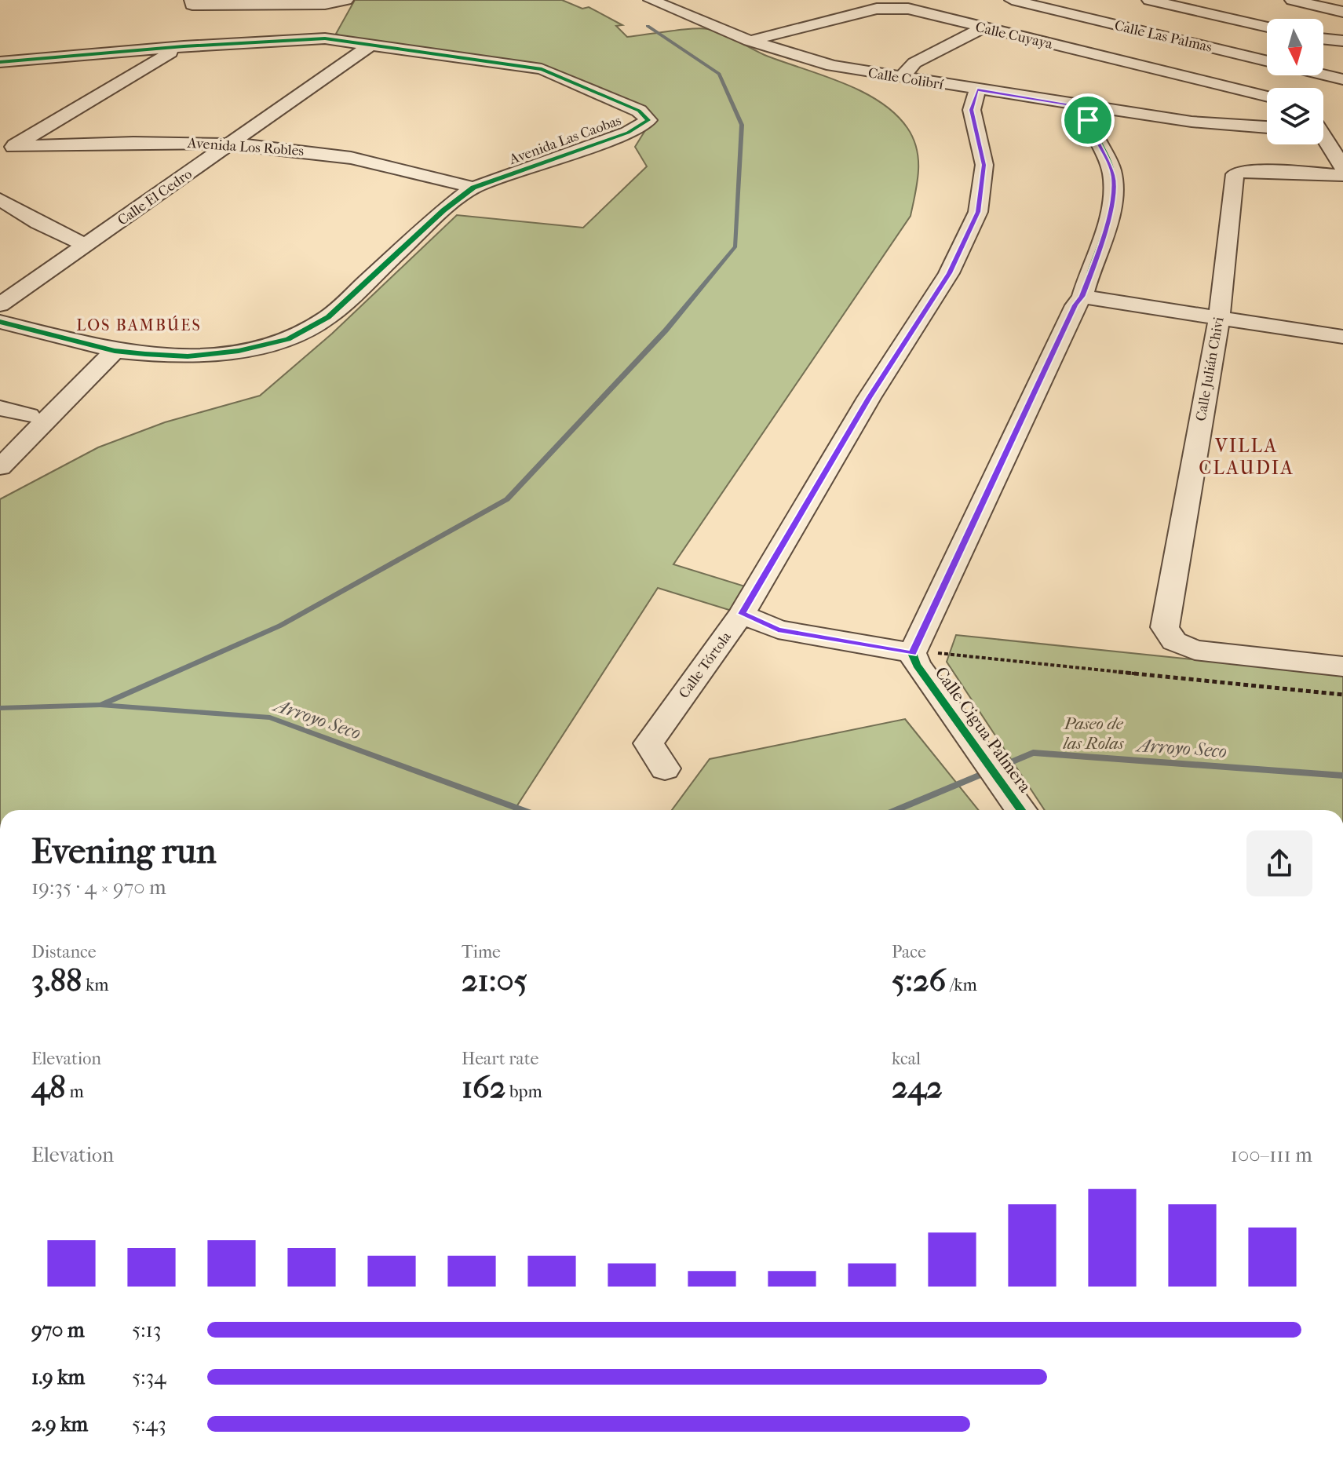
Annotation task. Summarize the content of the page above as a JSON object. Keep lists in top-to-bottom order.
{
  "streets": {
    "street": [
      "Calle Cuyaya",
      "Calle Las Palmas",
      "Calle Colibrí",
      "Avenida Las Caobas",
      "Avenida Los Robles",
      "Calle El Cedro",
      "Calle Julián Chivi",
      "Calle Tórtola",
      "Calle Cigua Palmera"
    ]
  },
  "crossings": [
    ["Calle Cuyaya", "Calle Colibrí"],
    ["Calle Colibrí", "Calle Tórtola"],
    ["Avenida Las Caobas", "Avenida Los Robles"],
    ["Avenida Las Caobas", "Calle El Cedro"],
    ["Avenida Los Robles", "Calle El Cedro"]
  ],
  "districts": ["LOS BAMBÚES", "VILLA CLAUDIA"],
  "water": ["Arroyo Seco"],
  "parks": ["Paseo de las Rolas"],
  "north": "bottom",
  "page": {
    "heading": ["Evening run", "19:35 · 4 × 970 m"],
    "stats": [
      ["Distance", "3.88 km"],
      ["Time", "21:05"],
      ["Pace", "5:26 /km"],
      ["Elevation", "48 m"],
      ["Heart rate", "162 bpm"],
      ["kcal", "242"]
    ],
    "chart": ["Elevation", "100–111 m"],
    "list": [
      {
        "name": "970 m",
        "note": "5:13"
      },
      {
        "name": "1.9 km",
        "note": "5:34"
      },
      {
        "name": "2.9 km",
        "note": "5:43"
      }
    ]
  }
}
